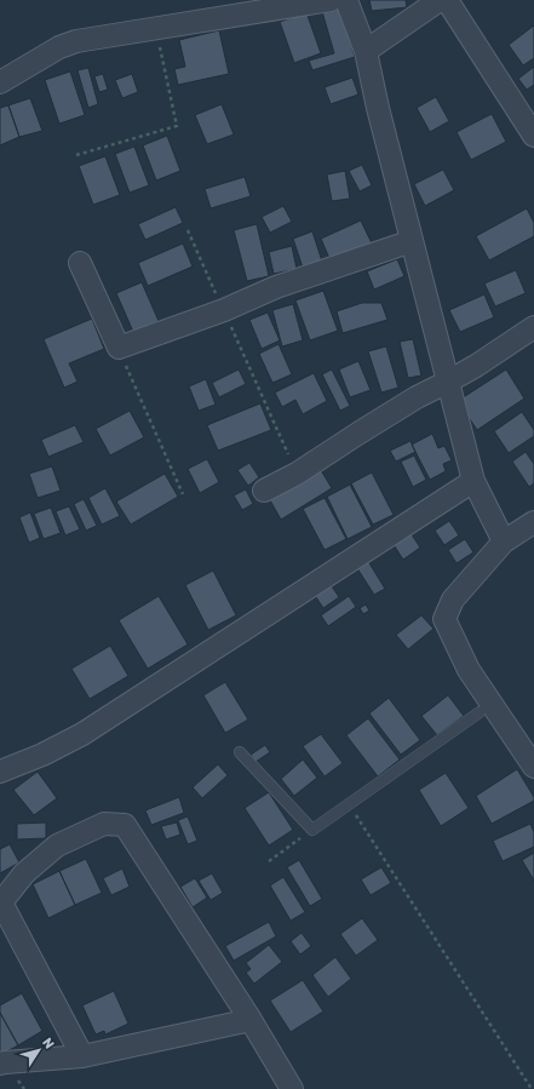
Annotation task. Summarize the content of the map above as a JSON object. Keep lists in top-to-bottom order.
{
  "north": "top right"
}
